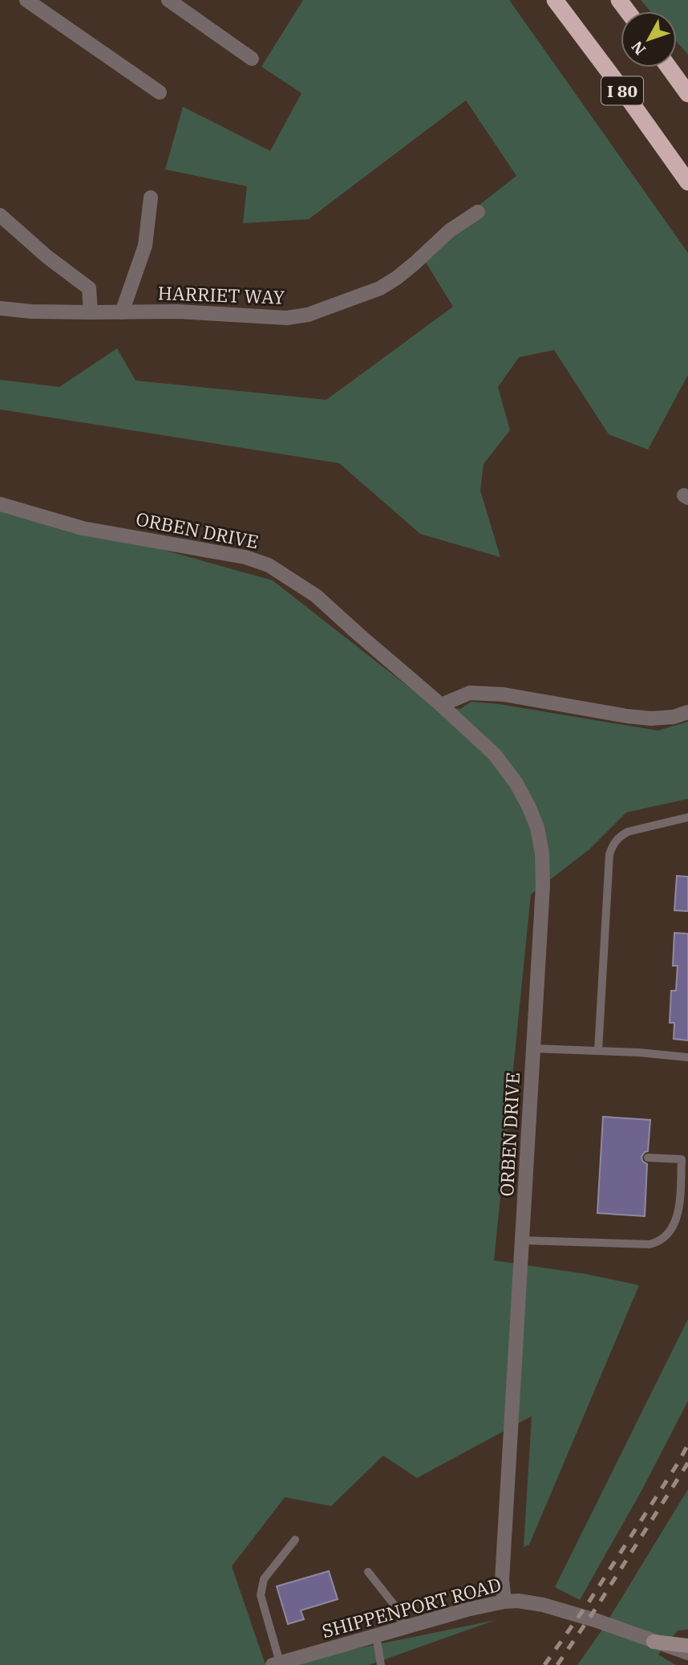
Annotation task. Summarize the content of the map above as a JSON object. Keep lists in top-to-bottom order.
{
  "streets": {
    "highway": ["I 80"],
    "street": ["HARRIET WAY", "ORBEN DRIVE", "SHIPPENPORT ROAD"]
  },
  "crossings": [
    ["ORBEN DRIVE", "SHIPPENPORT ROAD"]
  ],
  "north": "bottom left"
}
